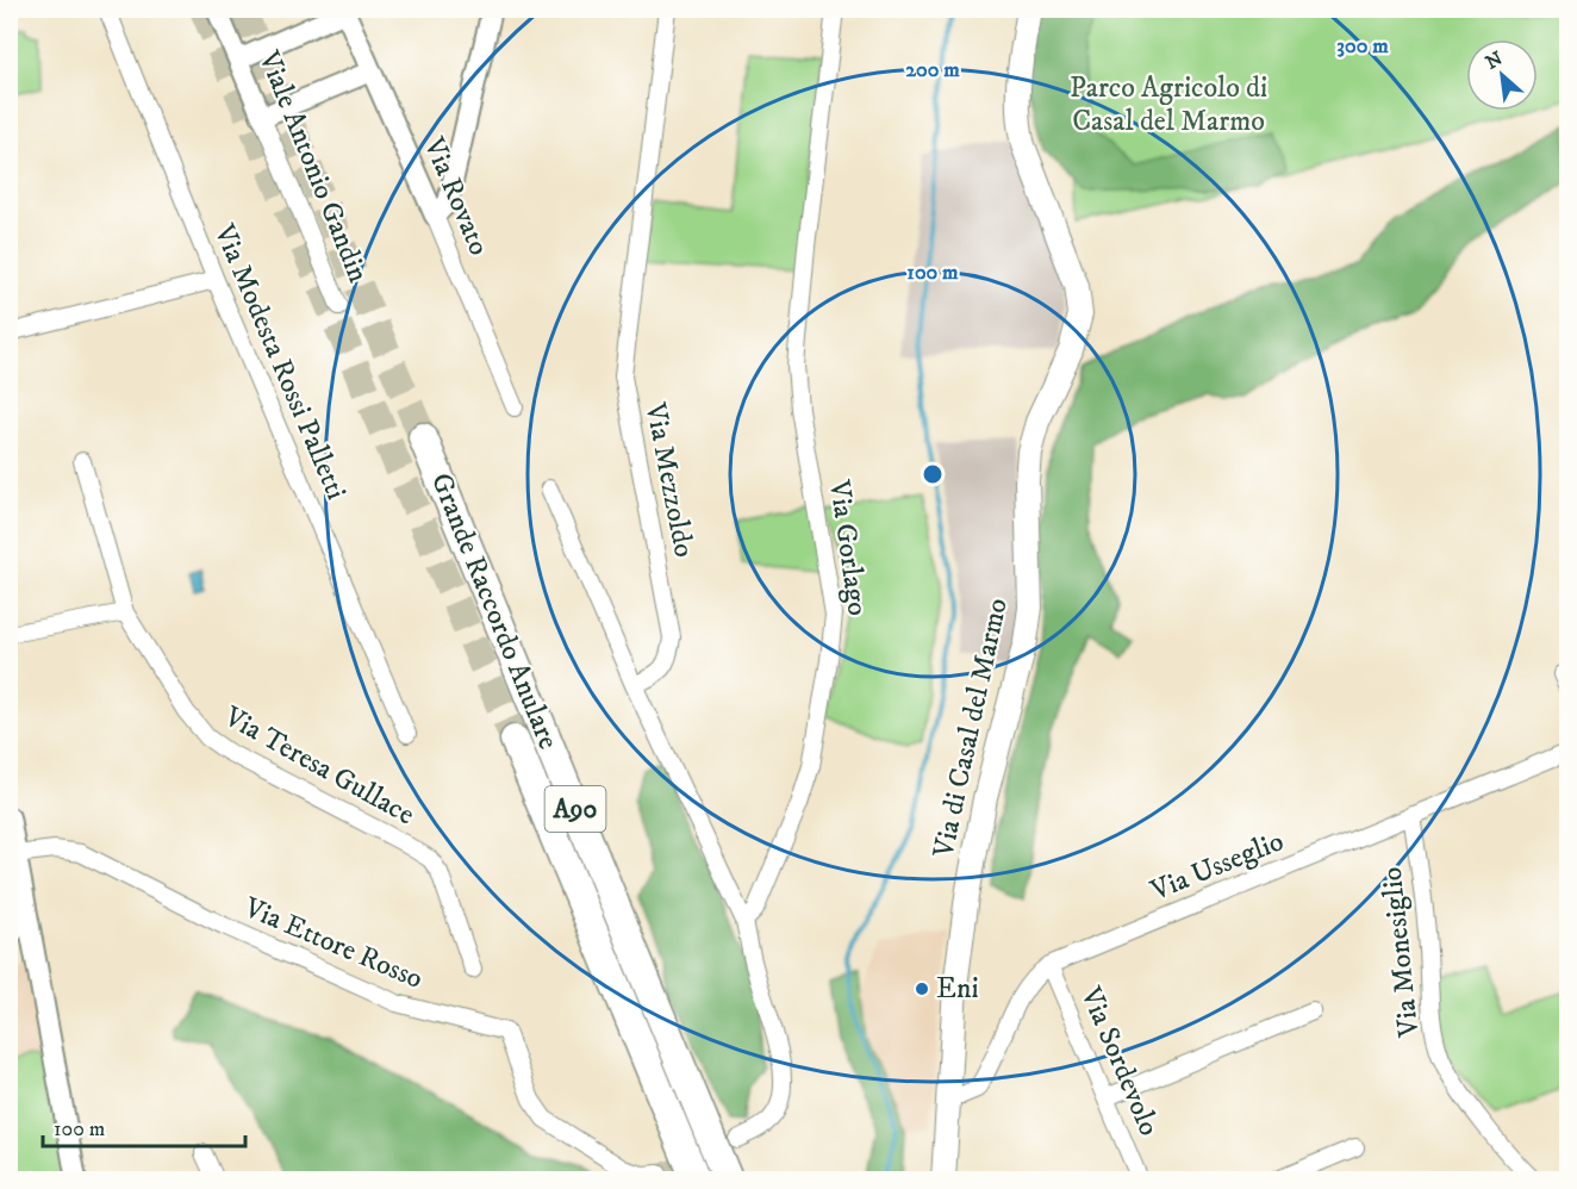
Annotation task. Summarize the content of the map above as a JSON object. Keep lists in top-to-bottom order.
{
  "streets": {
    "highway": ["Grande Raccordo Anulare", "A90"],
    "main road": ["Via di Casal del Marmo"],
    "street": [
      "Viale Antonio Gandin",
      "Via Rovato",
      "Via Modesta Rossi Palletti",
      "Via Mezzoldo",
      "Via Gorlago",
      "Via Teresa Gullace",
      "Via Usseglio",
      "Via Ettore Rosso",
      "Via Monesiglio",
      "Via Sordevolo"
    ]
  },
  "crossings": [
    ["Via di Casal del Marmo", "Via Usseglio"],
    ["Via Usseglio", "Via Monesiglio"],
    ["Via Usseglio", "Via Sordevolo"]
  ],
  "parks": ["Parco Agricolo di Casal del Marmo"],
  "places": ["Eni"],
  "scale_bar": "100 m",
  "north": "top left",
  "rings": ["300 m", "200 m", "100 m"]
}
